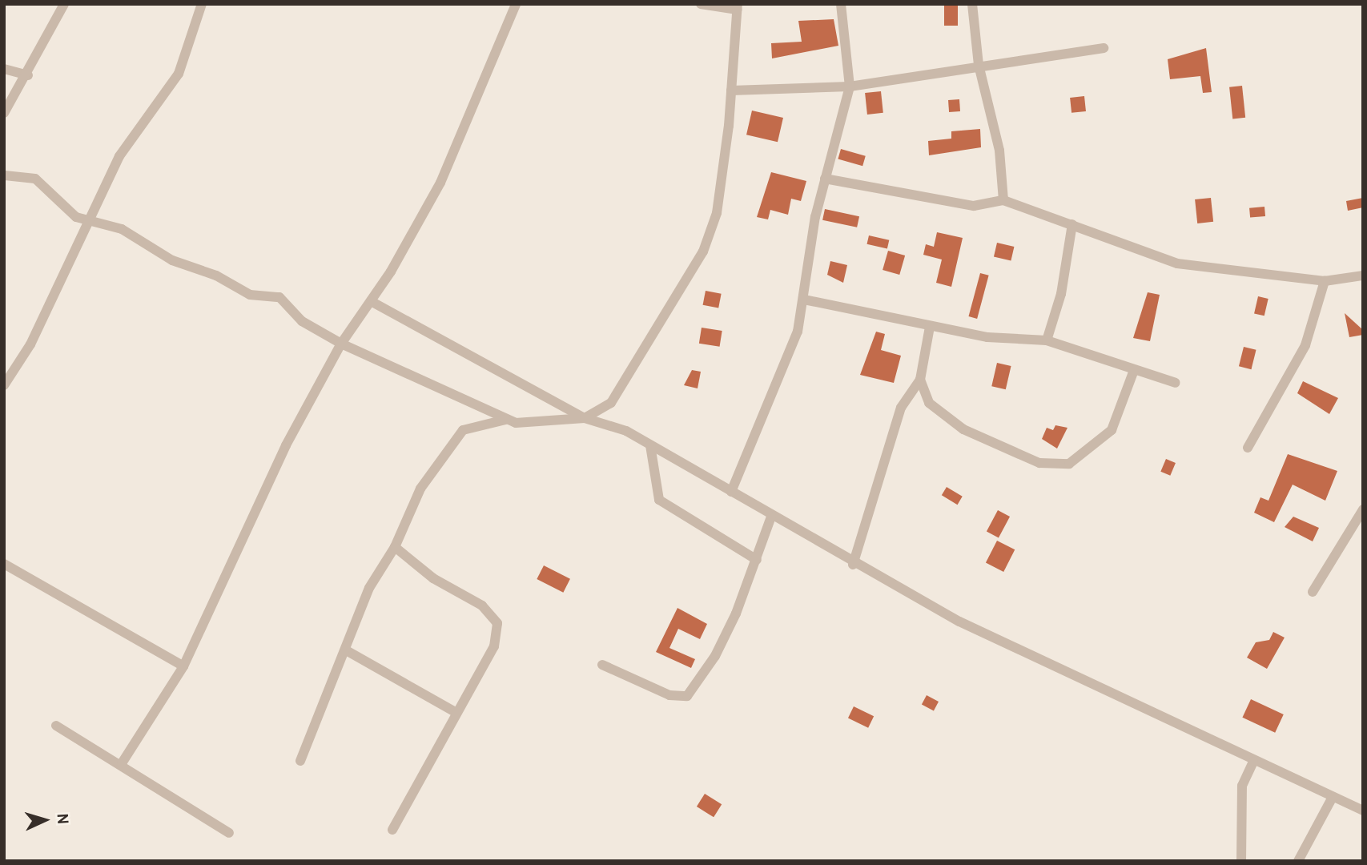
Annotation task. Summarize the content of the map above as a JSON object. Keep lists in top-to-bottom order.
{
  "north": "right"
}
